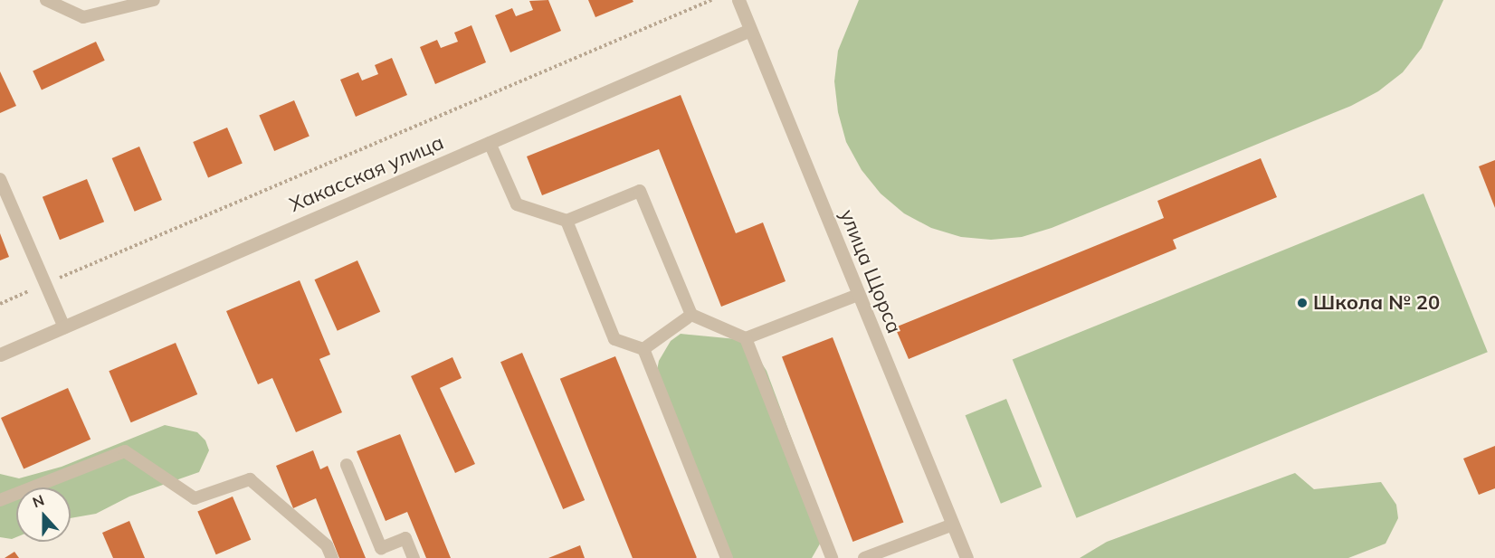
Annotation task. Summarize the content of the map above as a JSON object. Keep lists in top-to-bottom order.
{
  "streets": {
    "street": ["Хакасская улица", "улица Щорса"]
  },
  "crossings": [
    ["Хакасская улица", "улица Щорса"]
  ],
  "places": ["Школа № 20"],
  "north": "top"
}
